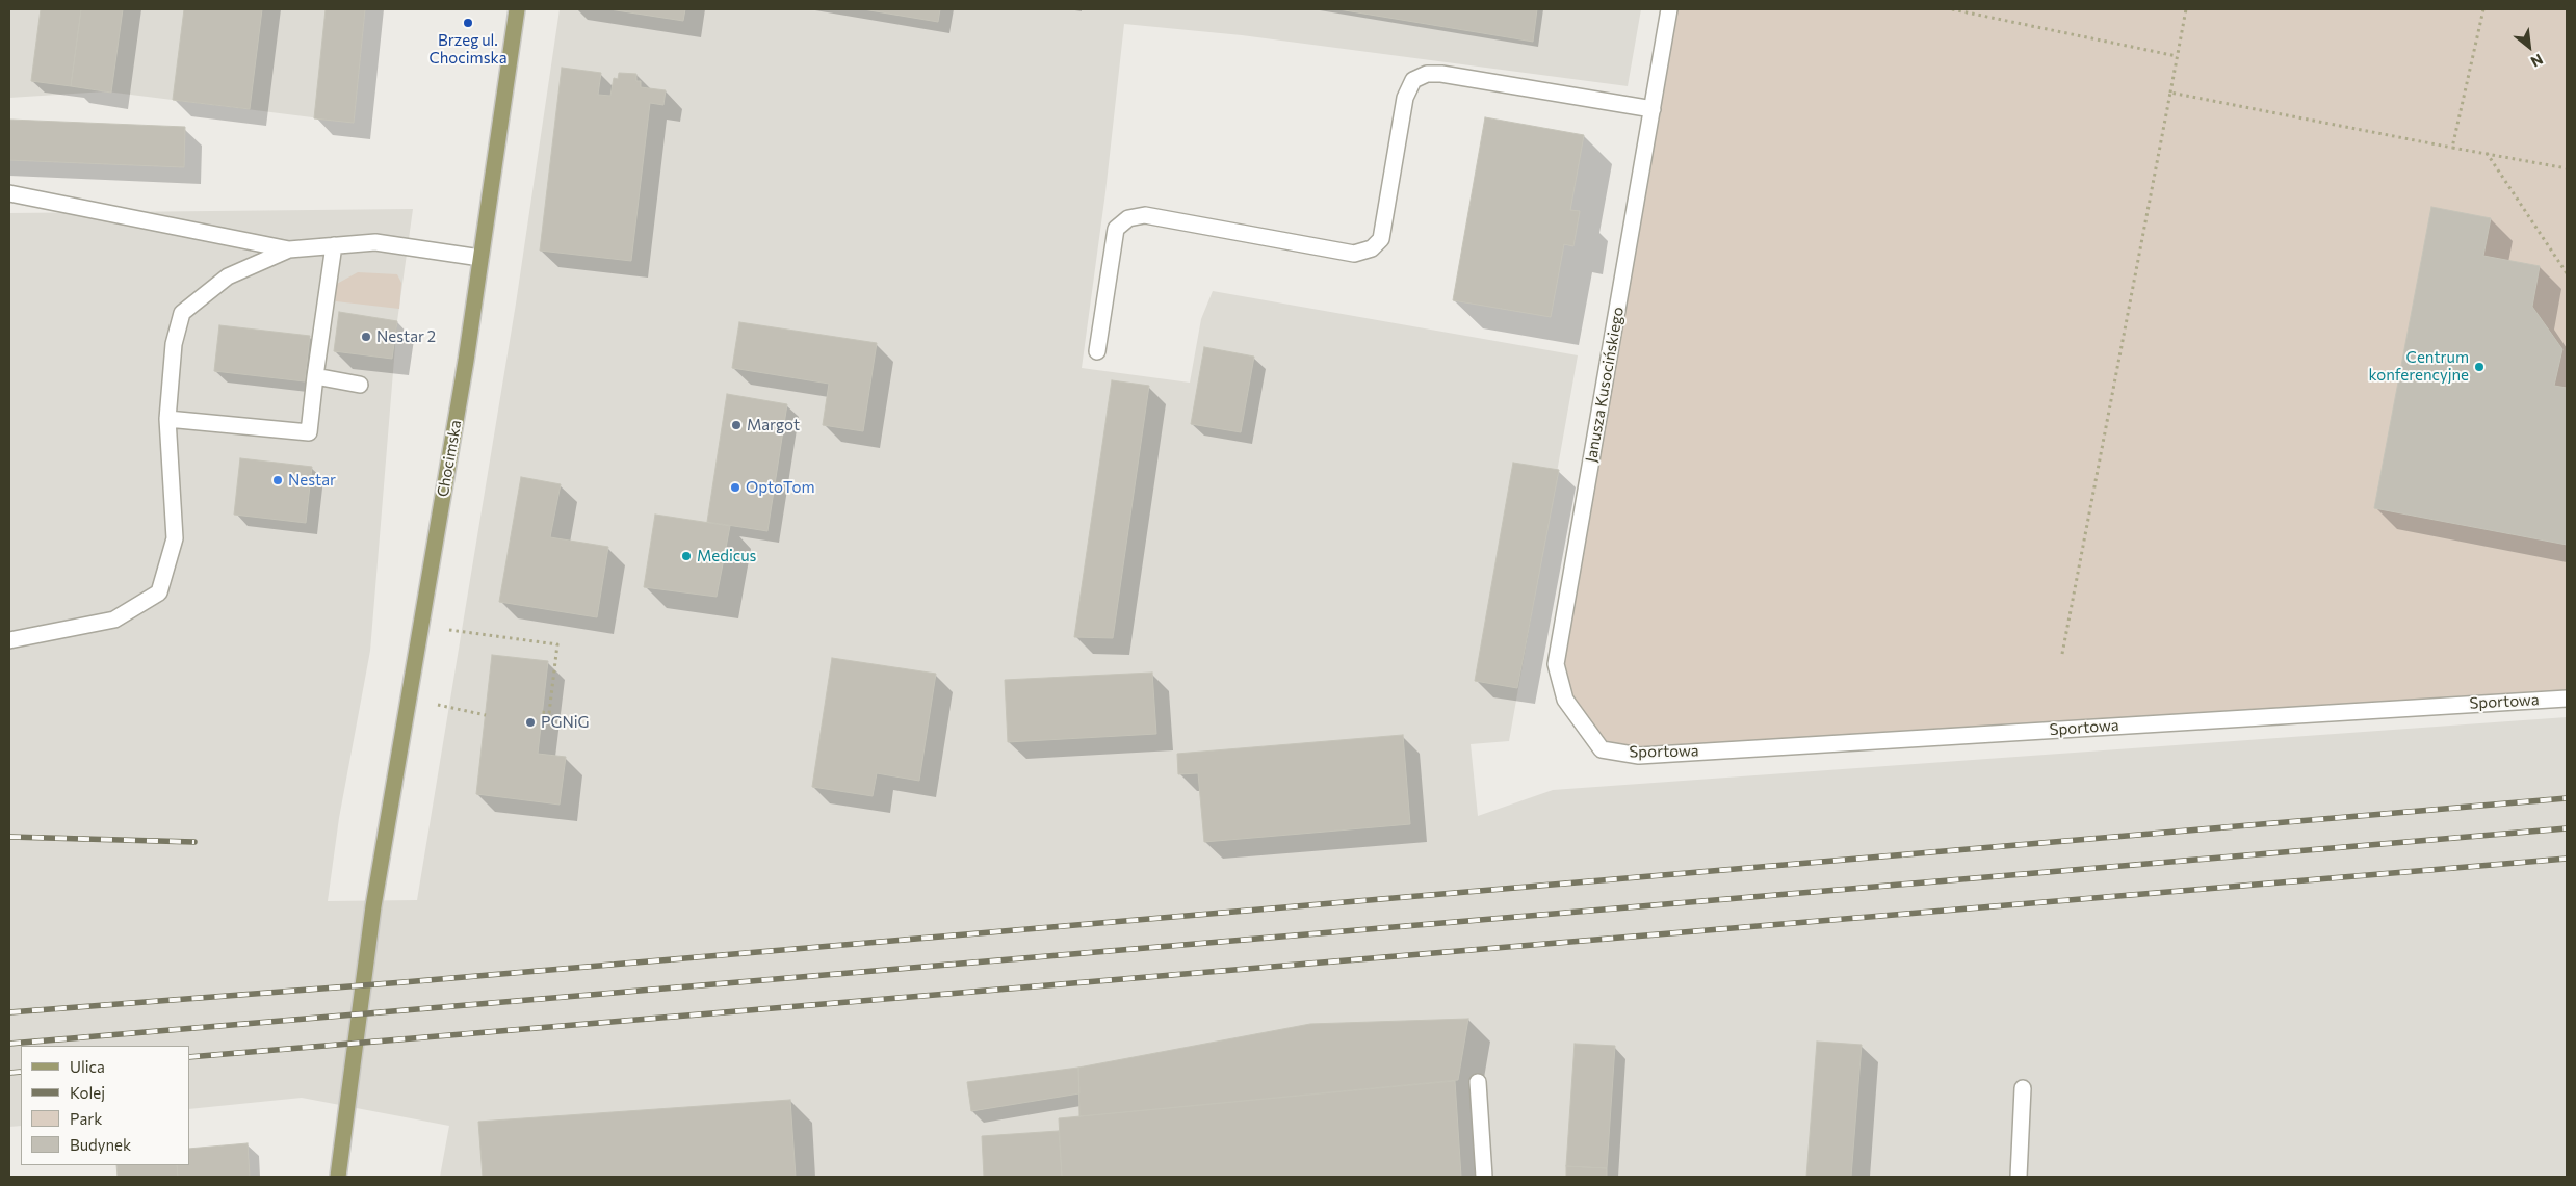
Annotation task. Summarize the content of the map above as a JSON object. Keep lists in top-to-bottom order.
{
  "streets": {
    "main road": ["Chocimska"],
    "street": ["Janusza Kusocińskiego", "Sportowa"]
  },
  "crossings": [
    ["Janusza Kusocińskiego", "Sportowa"]
  ],
  "places": [
    "Brzeg ul. Chocimska",
    "Nestar 2",
    "Centrum konferencyjne",
    "Margot",
    "Nestar",
    "OptoTom",
    "Medicus",
    "PGNiG"
  ],
  "legend": [
    "Ulica",
    "Kolej",
    "Park",
    "Budynek"
  ],
  "north": "bottom right"
}
